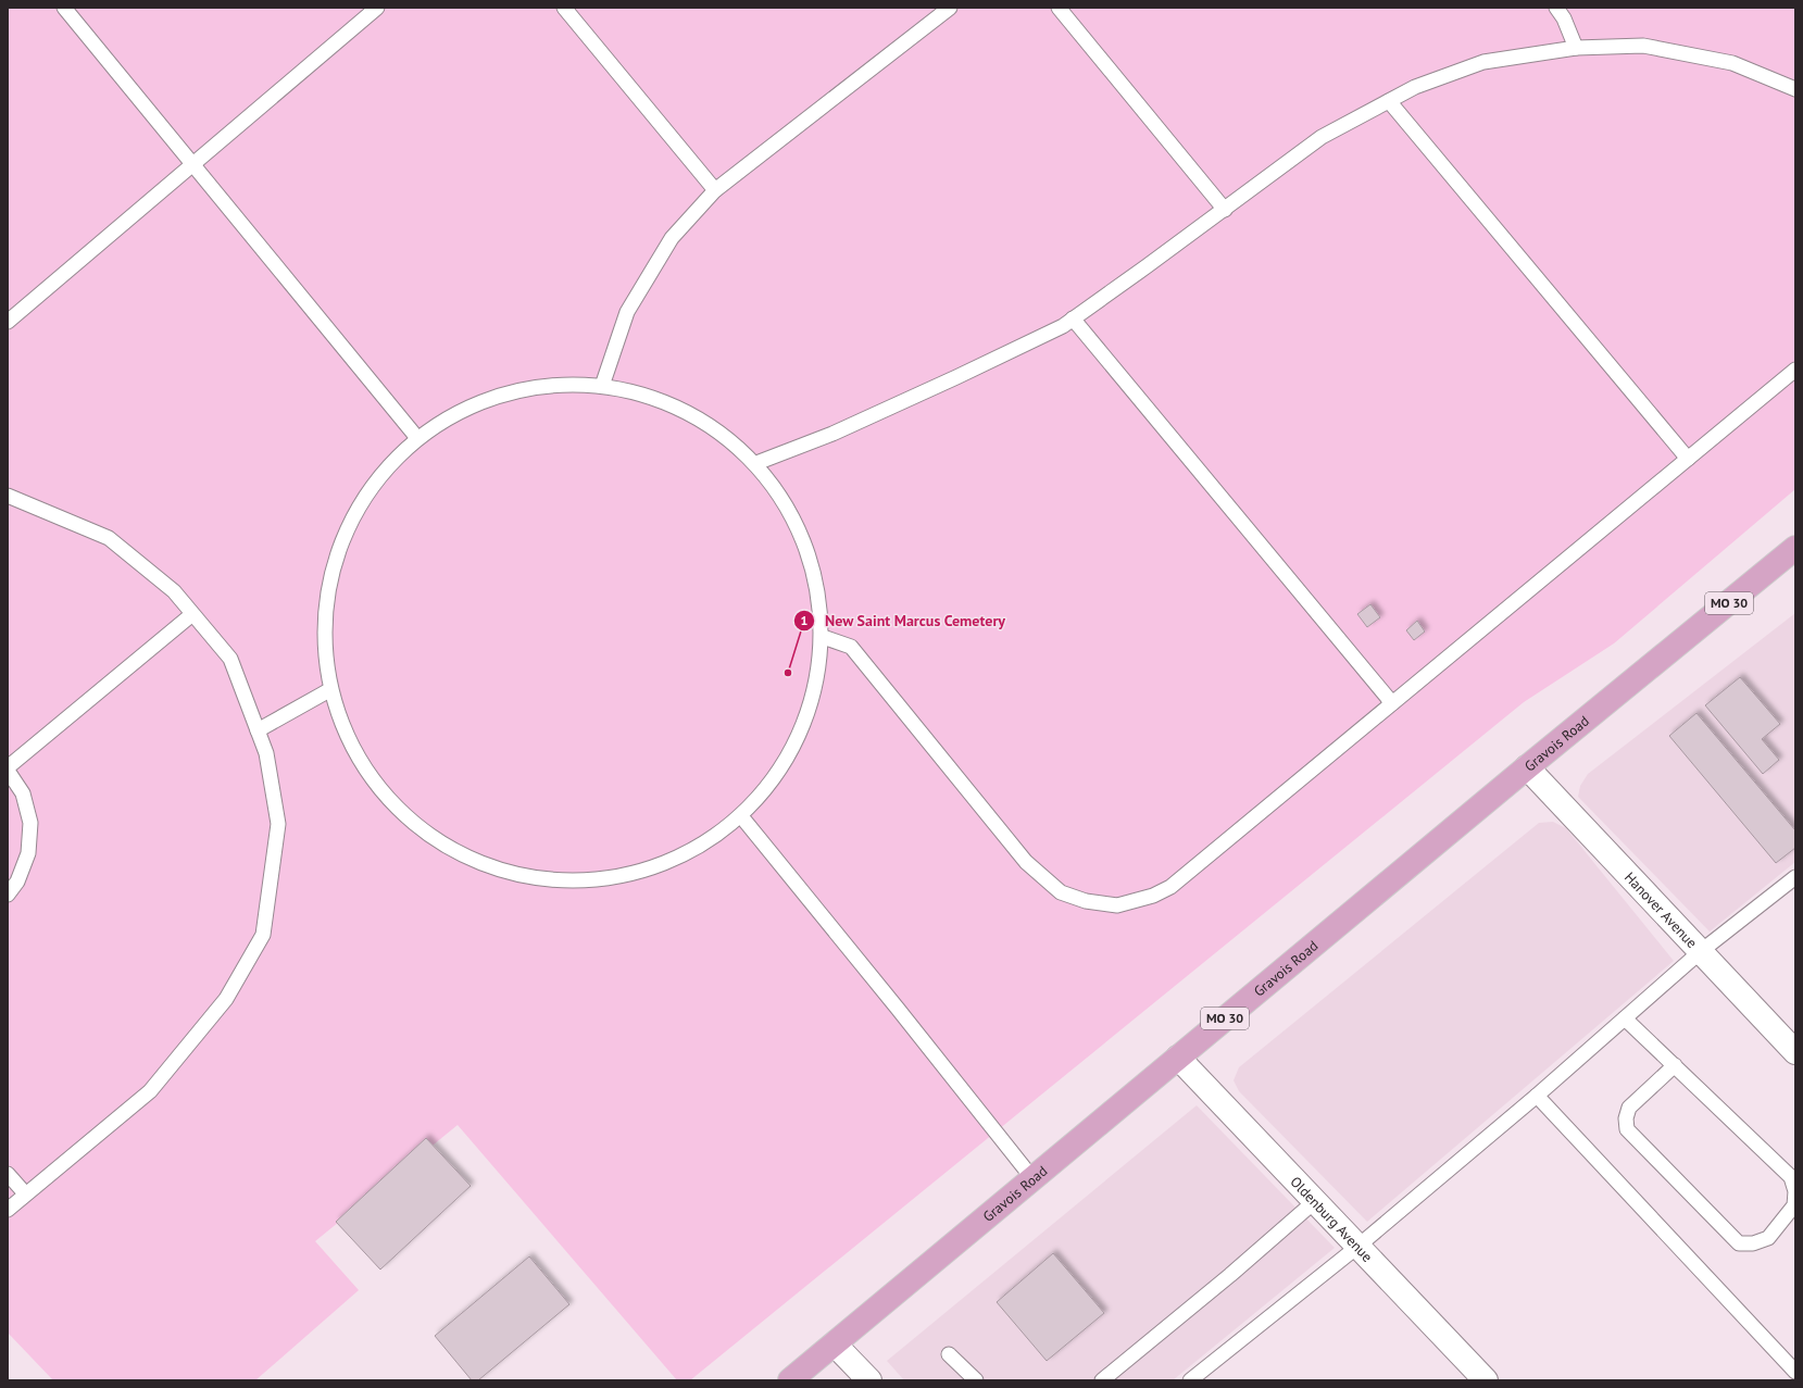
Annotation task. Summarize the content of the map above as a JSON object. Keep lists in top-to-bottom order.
{
  "streets": {
    "main road": ["MO 30", "Gravois Road"],
    "street": ["Hanover Avenue", "Oldenburg Avenue"]
  },
  "crossings": [
    ["Gravois Road", "Hanover Avenue"],
    ["Gravois Road", "Oldenburg Avenue"]
  ],
  "places": ["New Saint Marcus Cemetery"]
}
